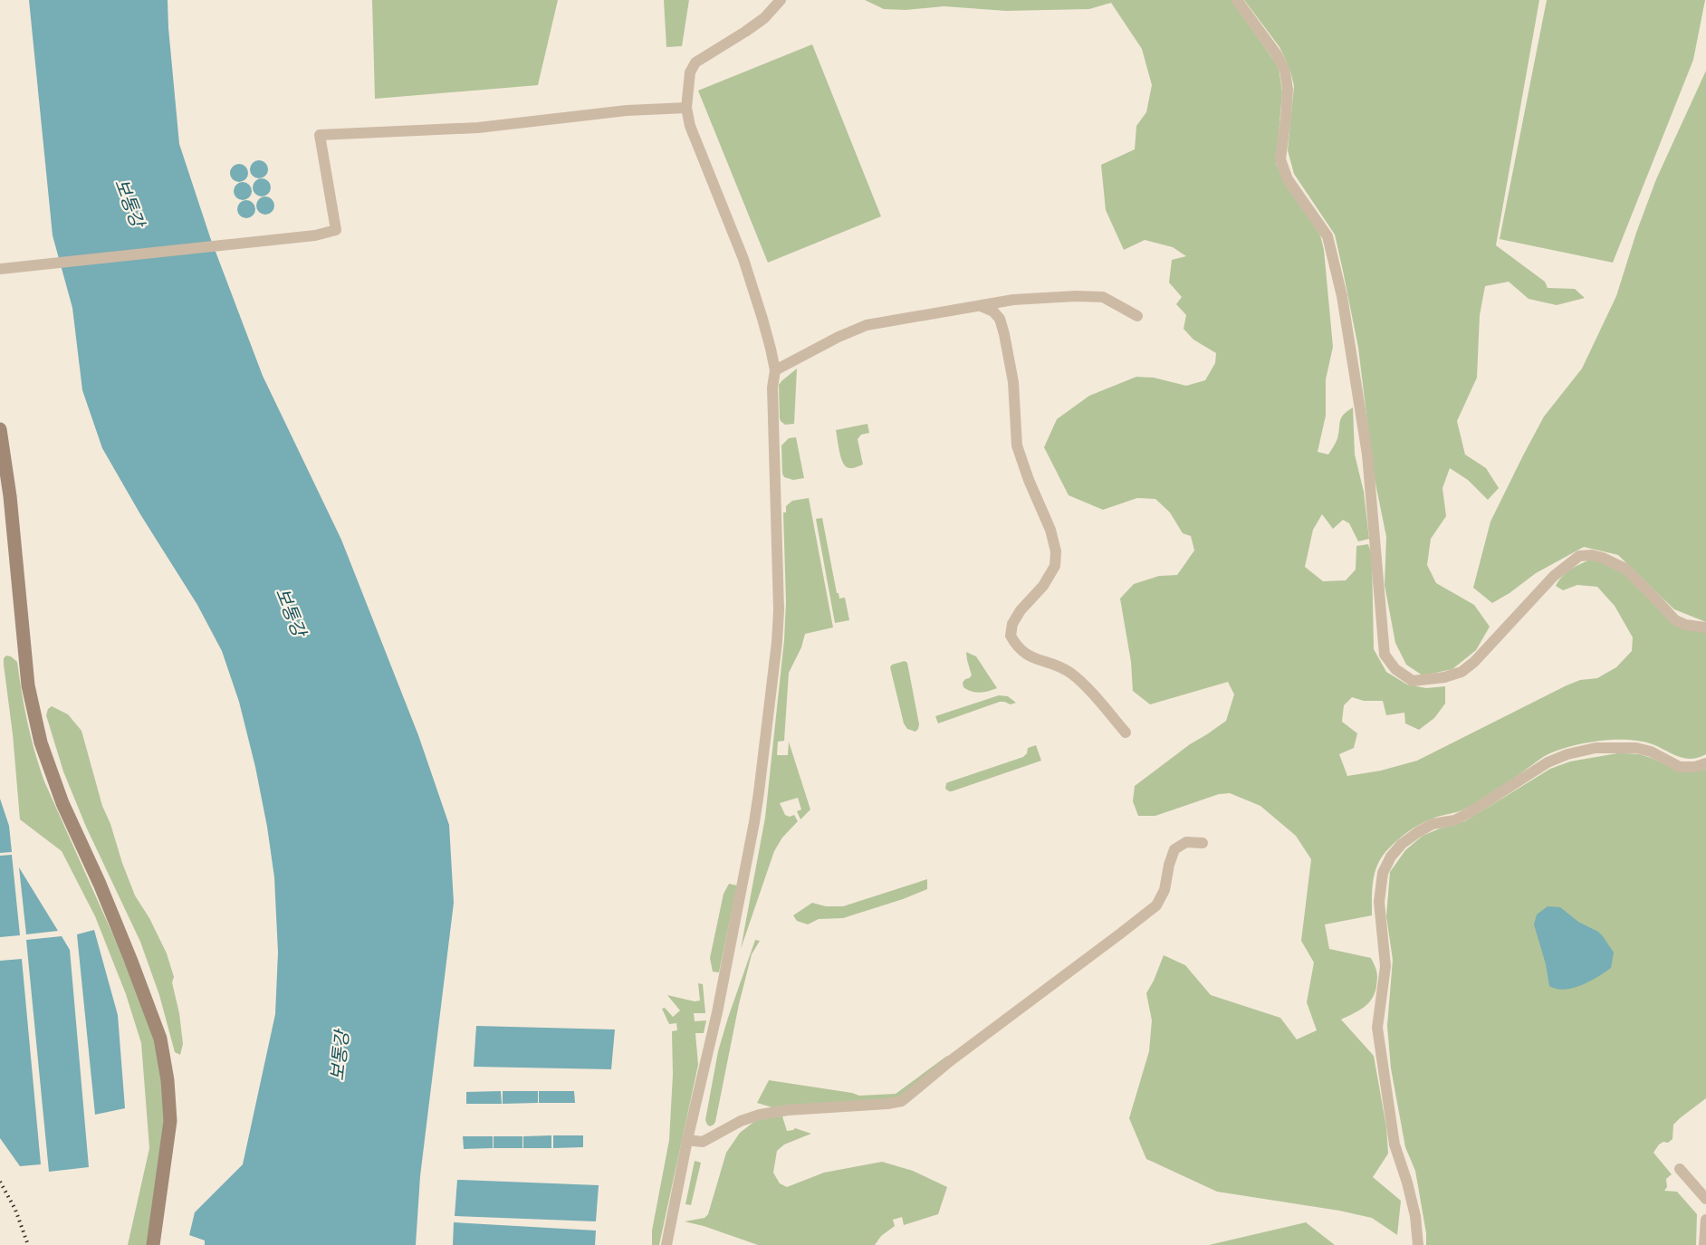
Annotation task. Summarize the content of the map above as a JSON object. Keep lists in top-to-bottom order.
{
  "water": ["보통강"]
}
